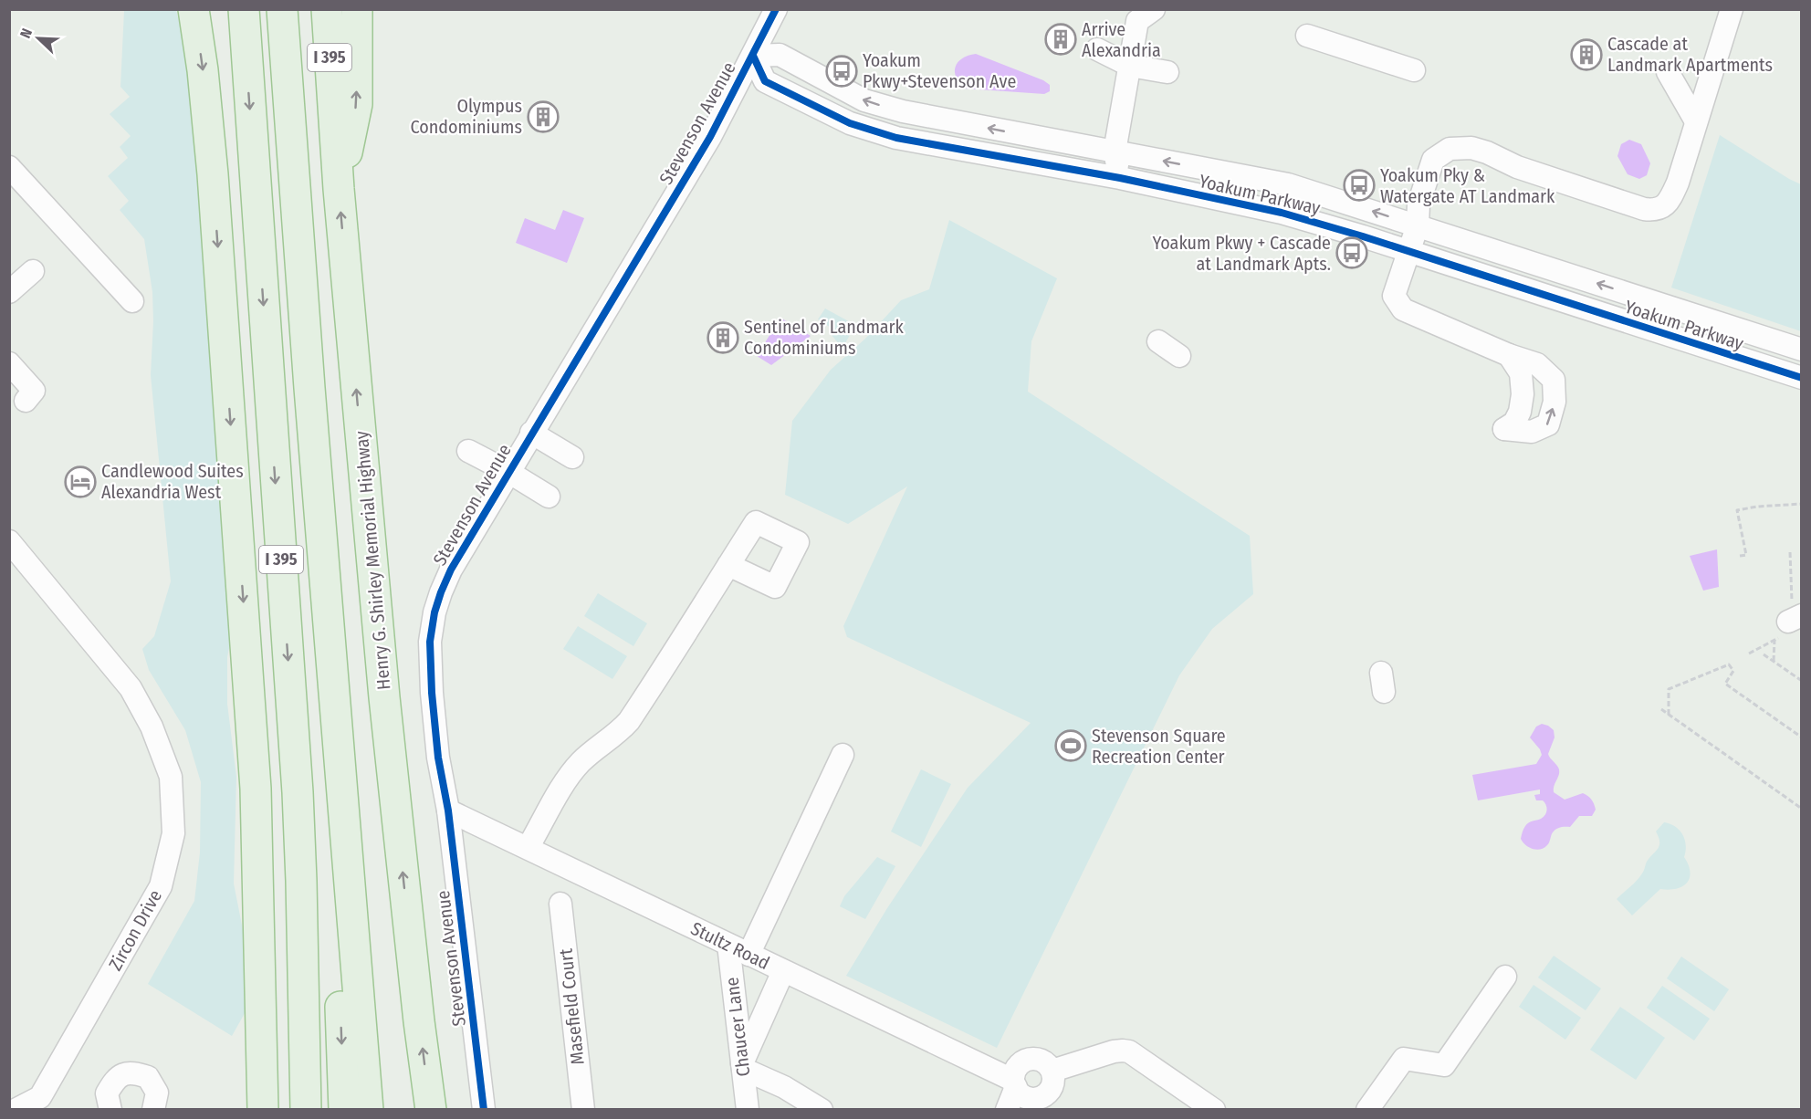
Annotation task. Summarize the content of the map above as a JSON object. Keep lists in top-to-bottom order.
{
  "streets": {
    "highway": ["I 395", "Henry G. Shirley Memorial Highway"],
    "street": [
      "Stevenson Avenue",
      "Yoakum Parkway",
      "Zircon Drive",
      "Stultz Road",
      "Masefield Court",
      "Chaucer Lane"
    ]
  },
  "crossings": [
    ["Stevenson Avenue", "Yoakum Parkway"],
    ["Stevenson Avenue", "Stultz Road"],
    ["Stultz Road", "Chaucer Lane"]
  ],
  "places": {
    "building": [
      "Arrive Alexandria",
      "Cascade at Landmark Apartments",
      "Olympus Condominiums",
      "Sentinel of Landmark Condominiums"
    ],
    "bus stop": ["Yoakum Pkwy+Stevenson Ave", "Yoakum Pky & Watergate AT Landmark", "Yoakum Pkwy + Cascade at Landmark Apts."],
    "hotel": ["Candlewood Suites Alexandria West"],
    "sports": ["Stevenson Square Recreation Center"]
  },
  "north": "top left"
}
